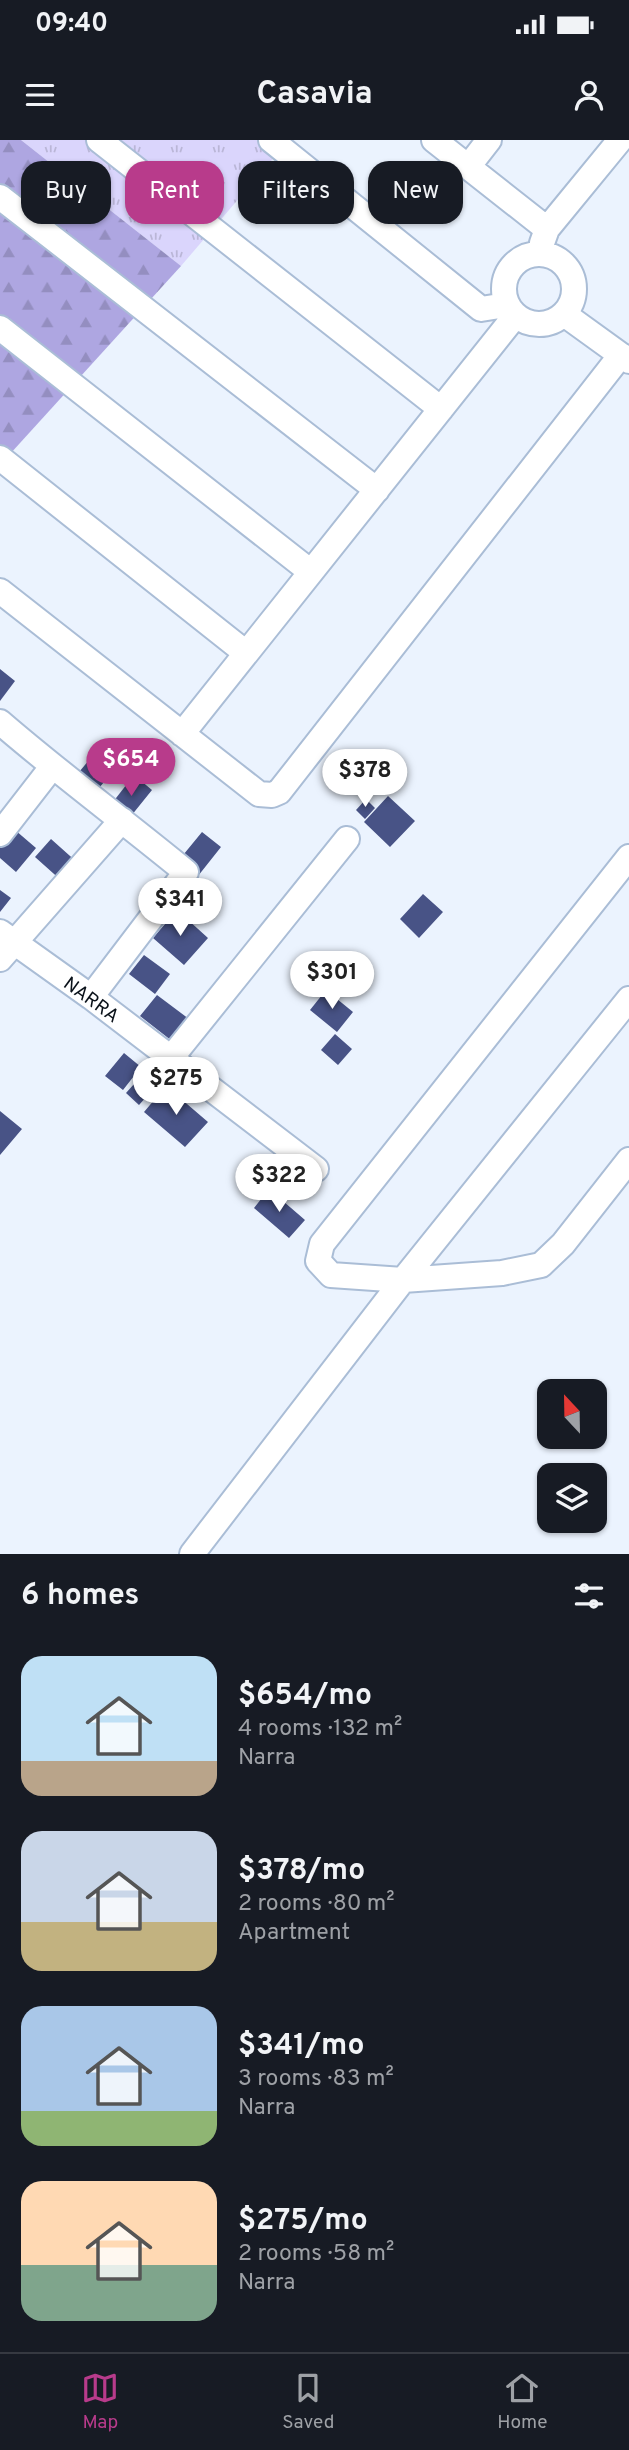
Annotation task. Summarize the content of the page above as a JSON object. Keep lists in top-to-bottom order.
{
  "streets": {
    "street": ["NARRA"]
  },
  "north": "top",
  "page": {
    "status": "09:40",
    "header": "Casavia",
    "chip": [
      "Buy",
      "Rent",
      "Filters",
      "New"
    ],
    "price": [
      "$654",
      "$378",
      "$341",
      "$301",
      "$275",
      "$322"
    ],
    "heading": "6 homes",
    "list": [
      {
        "name": "$654/mo",
        "note": "4 rooms · 132 m² · Narra"
      },
      {
        "name": "$378/mo",
        "note": "2 rooms · 80 m² · Apartment"
      },
      {
        "name": "$341/mo",
        "note": "3 rooms · 83 m² · Narra"
      },
      {
        "name": "$275/mo",
        "note": "2 rooms · 58 m² · Narra"
      }
    ],
    "tabs": ["Map", "Saved", "Home"]
  }
}
